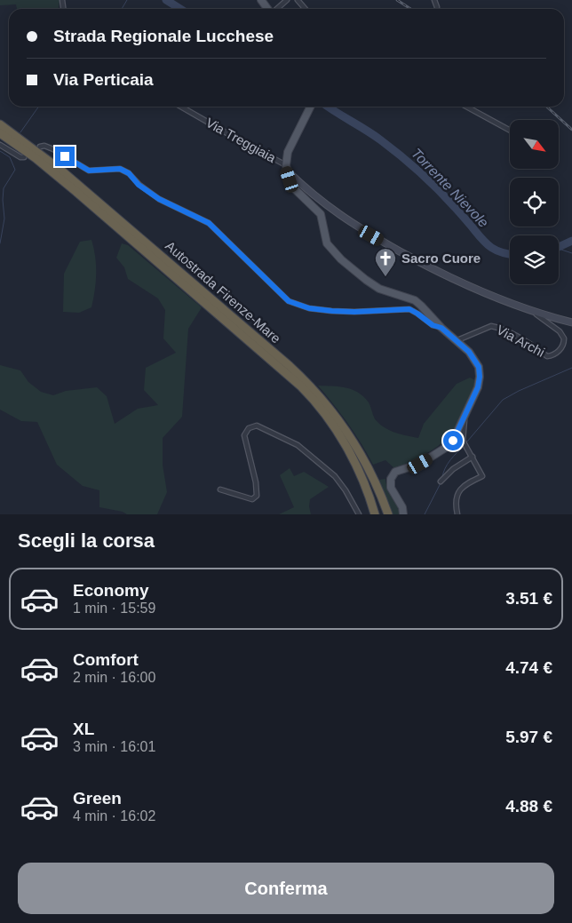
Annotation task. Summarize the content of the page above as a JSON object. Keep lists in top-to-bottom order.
{
  "streets": {
    "highway": ["Autostrada Firenze-Mare"],
    "street": ["Via Treggiaia", "Via Archi"]
  },
  "water": ["Torrente Nievole"],
  "places": {
    "church": ["Sacro Cuore"]
  },
  "north": "bottom right",
  "page": {
    "banner": ["Strada Regionale Lucchese", "Via Perticaia"],
    "heading": "Scegli la corsa",
    "list": [
      {
        "name": "Economy",
        "note": "1 min · 15:59",
        "value": "3.51 €"
      },
      {
        "name": "Comfort",
        "note": "2 min · 16:00",
        "value": "4.74 €"
      },
      {
        "name": "XL",
        "note": "3 min · 16:01",
        "value": "5.97 €"
      },
      {
        "name": "Green",
        "note": "4 min · 16:02",
        "value": "4.88 €"
      }
    ],
    "buttons": "Conferma"
  }
}
